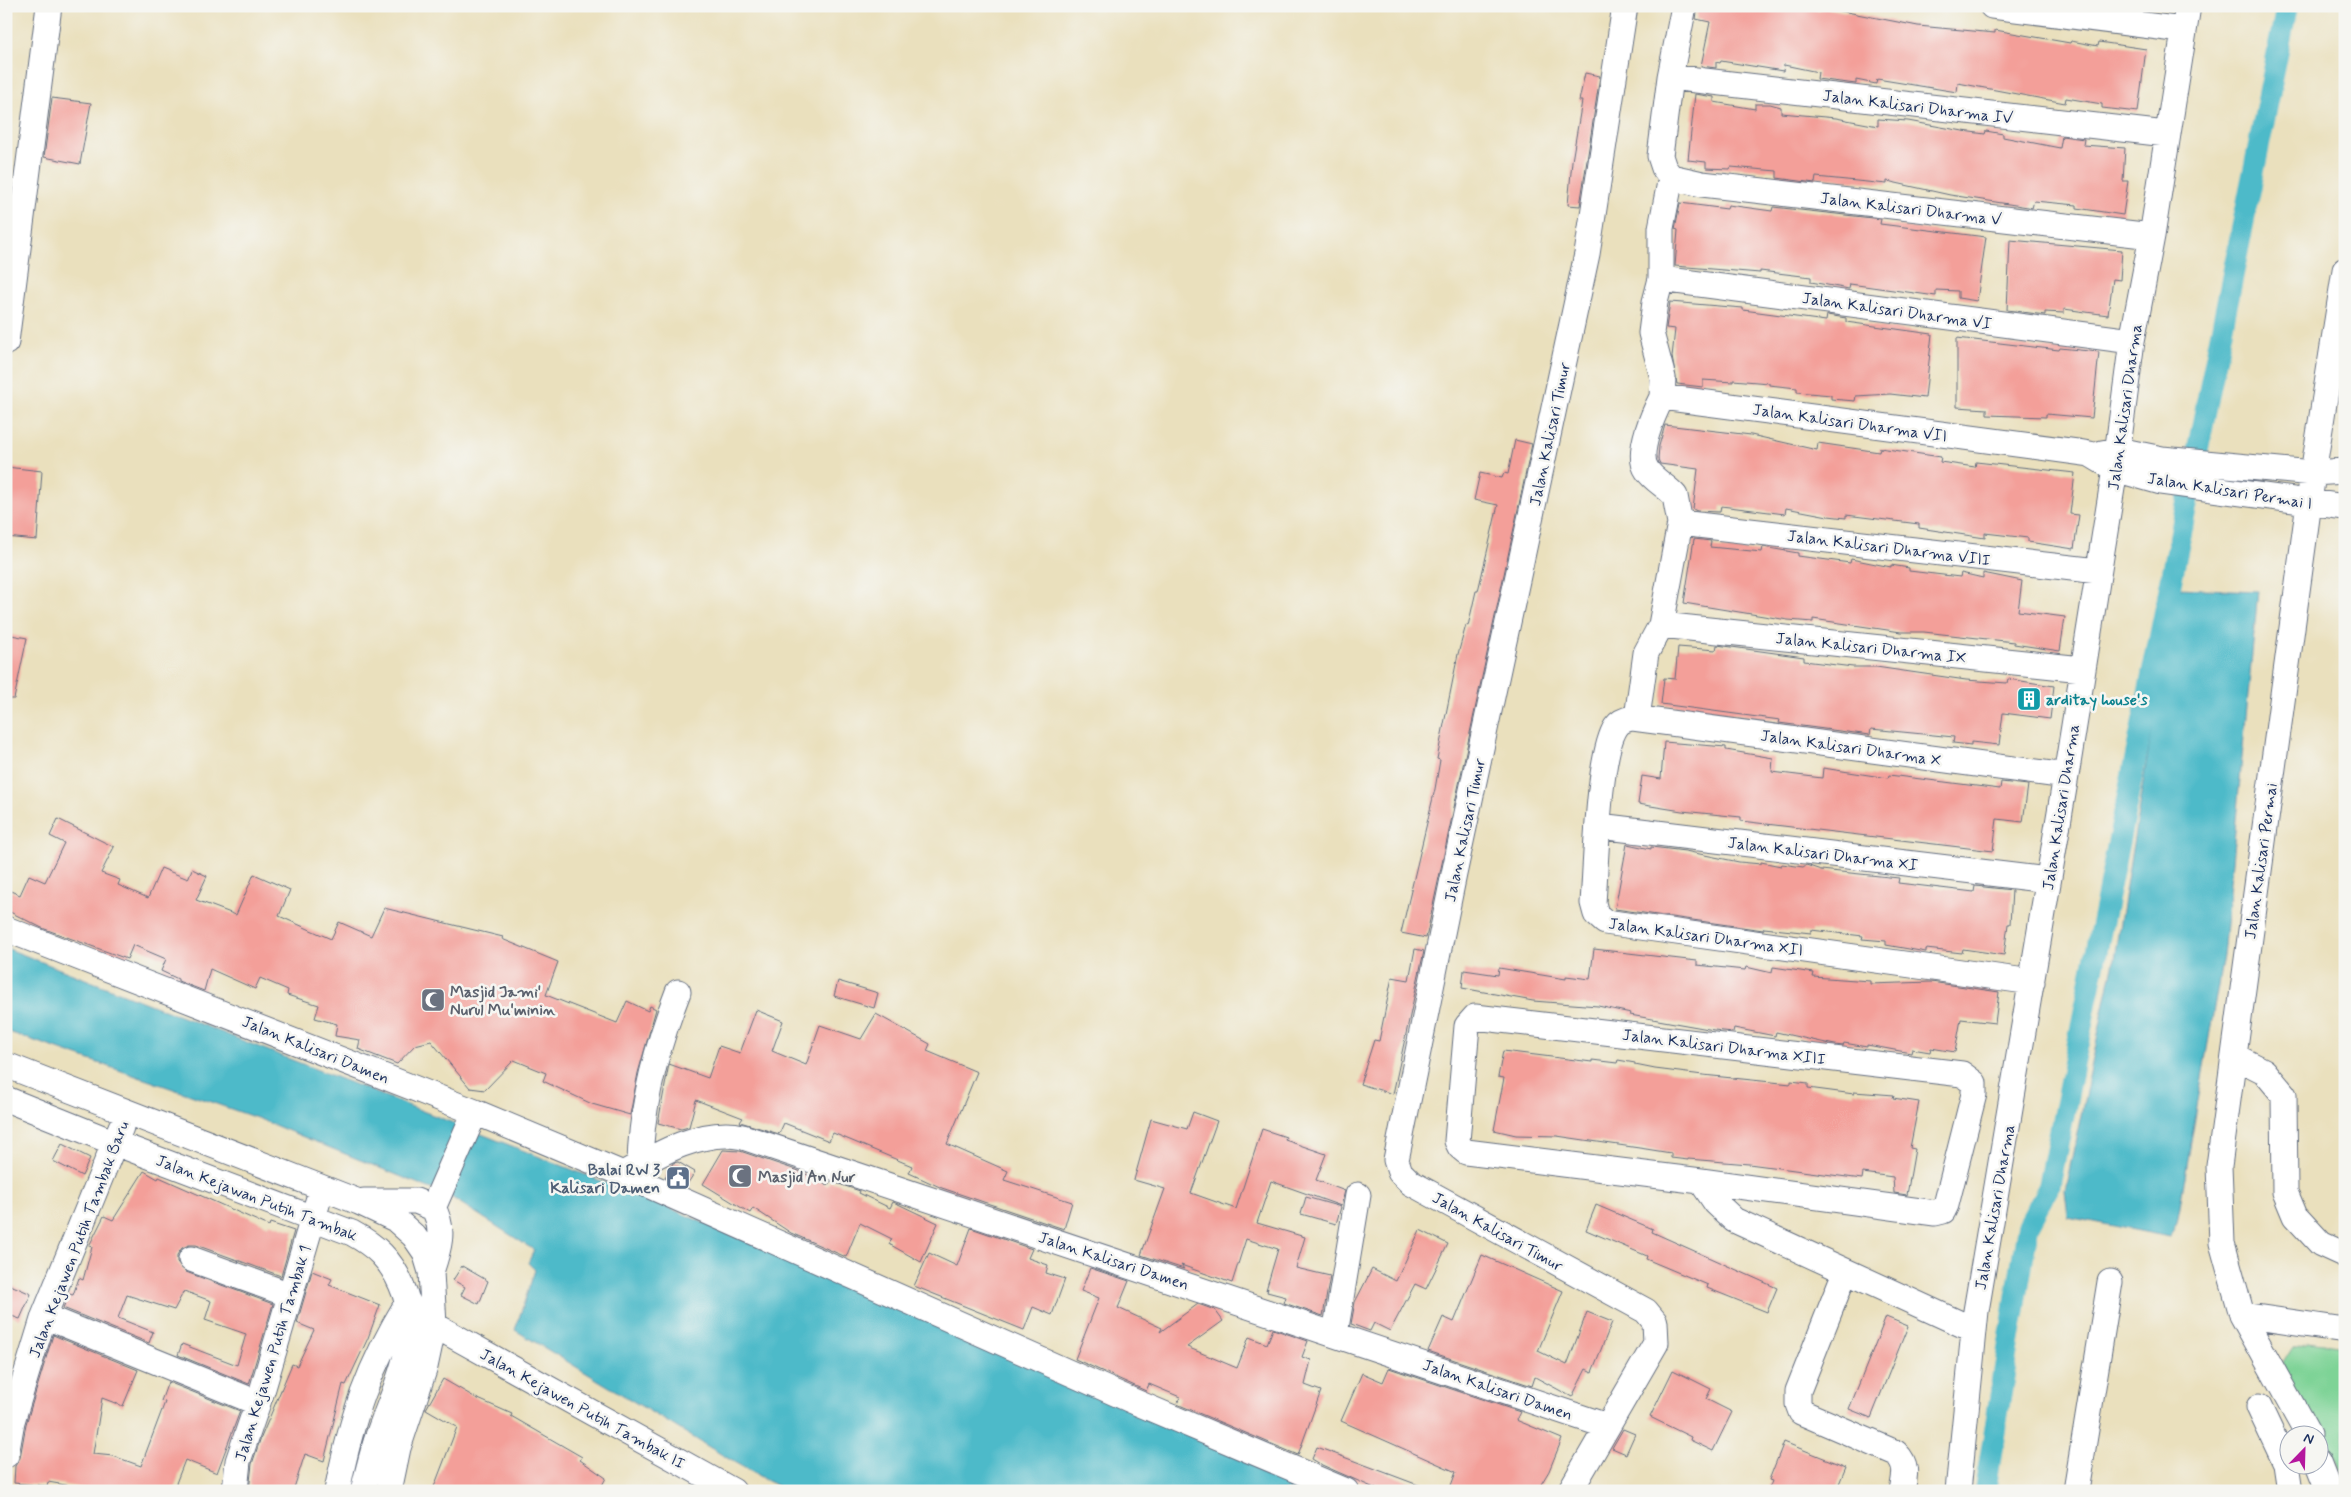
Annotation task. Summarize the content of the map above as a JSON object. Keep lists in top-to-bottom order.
{
  "streets": {
    "street": [
      "Jalan Kalisari Dharma IV",
      "Jalan Kalisari Dharma V",
      "Jalan Kalisari Dharma VI",
      "Jalan Kalisari Dharma",
      "Jalan Kalisari Dharma VII",
      "Jalan Kalisari Timur",
      "Jalan Kalisari Permai I",
      "Jalan Kalisari Dharma VIII",
      "Jalan Kalisari Dharma IX",
      "Jalan Kalisari Dharma X",
      "Jalan Kalisari Dharma XI",
      "Jalan Kalisari Permai",
      "Jalan Kalisari Dharma XII",
      "Jalan Kalisari Dharma XIII",
      "Jalan Kalisari Damen",
      "Jalan Kejawan Putih Tambak",
      "Jalan Kejawen Putih Tambak Baru",
      "Jalan Kejawen Putih Tambak 1",
      "Jalan Kejawen Putih Tambak II"
    ]
  },
  "crossings": [
    ["Jalan Kalisari Dharma IV", "Jalan Kalisari Dharma"],
    ["Jalan Kalisari Dharma V", "Jalan Kalisari Dharma"],
    ["Jalan Kalisari Dharma VI", "Jalan Kalisari Dharma"],
    ["Jalan Kalisari Dharma", "Jalan Kalisari Dharma VII"],
    ["Jalan Kalisari Dharma", "Jalan Kalisari Permai I"],
    ["Jalan Kalisari Dharma", "Jalan Kalisari Dharma VIII"],
    ["Jalan Kalisari Dharma", "Jalan Kalisari Dharma IX"],
    ["Jalan Kalisari Dharma", "Jalan Kalisari Dharma X"],
    ["Jalan Kalisari Dharma", "Jalan Kalisari Dharma XI"],
    ["Jalan Kalisari Dharma", "Jalan Kalisari Dharma XII"],
    ["Jalan Kalisari Dharma VII", "Jalan Kalisari Permai I"],
    ["Jalan Kalisari Timur", "Jalan Kalisari Damen"],
    ["Jalan Kalisari Permai I", "Jalan Kalisari Permai"],
    ["Jalan Kalisari Dharma X", "Jalan Kalisari Dharma XII"],
    ["Jalan Kalisari Dharma XI", "Jalan Kalisari Dharma XII"],
    ["Jalan Kejawan Putih Tambak", "Jalan Kejawen Putih Tambak Baru"],
    ["Jalan Kejawan Putih Tambak", "Jalan Kejawen Putih Tambak 1"],
    ["Jalan Kejawan Putih Tambak", "Jalan Kejawen Putih Tambak II"]
  ],
  "places": {
    "building": ["arditay house's"],
    "mosque": ["Masjid Jami' Nurul Mu'minin", "Masjid An Nur"],
    "public building": ["Balai RW 3 Kalisari Damen"]
  },
  "north": "top right"
}
